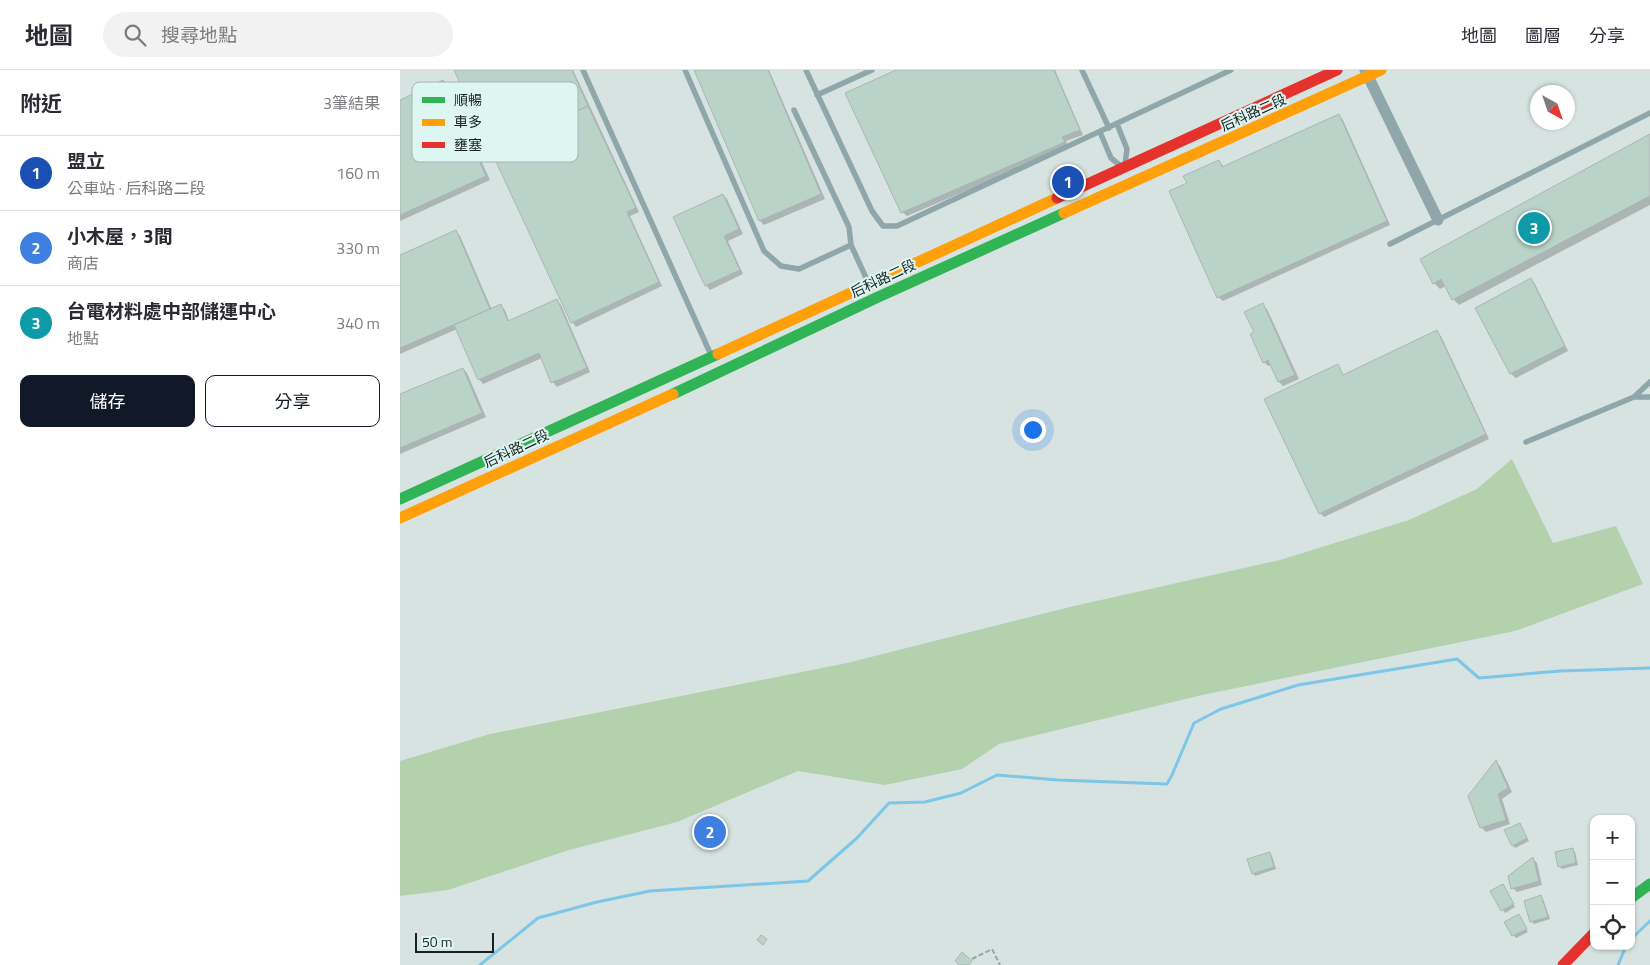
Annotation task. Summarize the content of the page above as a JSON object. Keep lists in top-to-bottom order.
{
  "streets": {
    "street": ["后科路二段"]
  },
  "legend": ["順暢", "車多", "壅塞"],
  "scale_bar": "50 m",
  "north": "bottom right",
  "page": {
    "header": "地圖",
    "search": "搜尋地點",
    "nav": ["地圖", "圖層", "分享"],
    "heading": ["附近", "3筆結果"],
    "list": [
      {
        "mark": "1",
        "name": "盟立",
        "note": "公車站 · 后科路二段",
        "value": "160 m"
      },
      {
        "mark": "2",
        "name": "小木屋，3間",
        "note": "商店",
        "value": "330 m"
      },
      {
        "mark": "3",
        "name": "台電材料處中部儲運中心",
        "note": "地點",
        "value": "340 m"
      }
    ],
    "pins": ["1", "3", "2"],
    "buttons": ["儲存", "分享"],
    "map_buttons": ["+", "−"],
    "scale": "50 m"
  }
}
